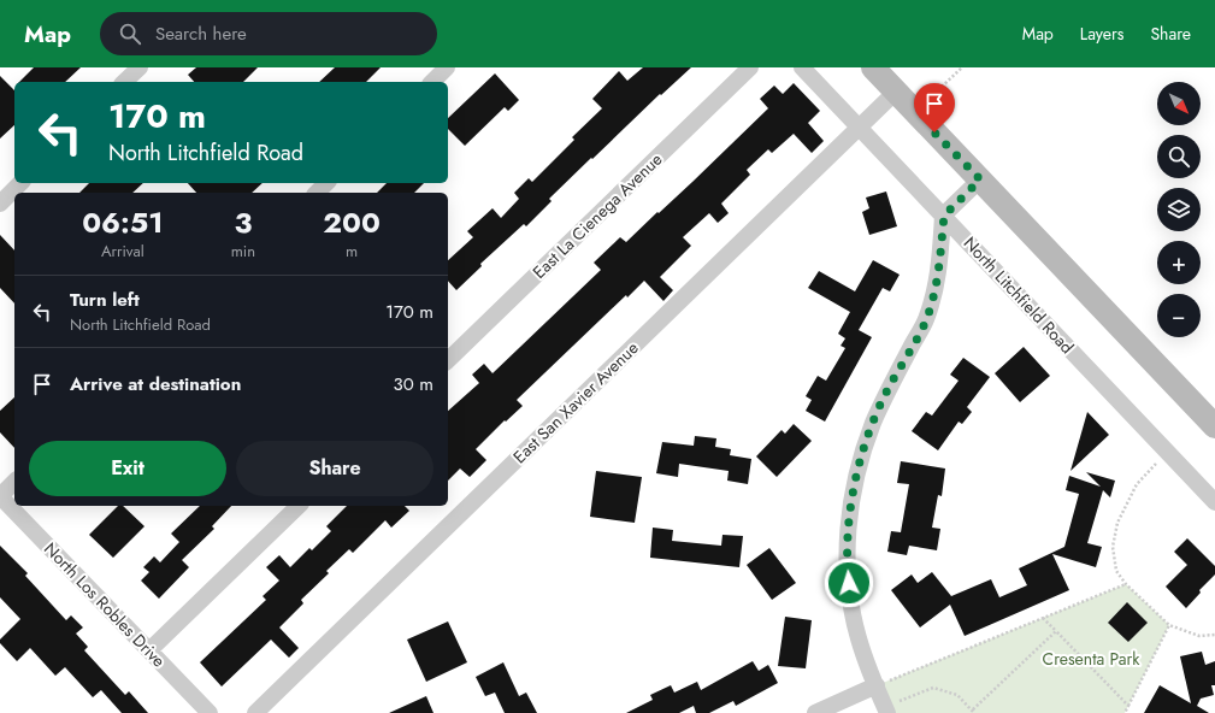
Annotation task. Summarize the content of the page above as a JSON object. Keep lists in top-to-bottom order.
{
  "streets": {
    "street": [
      "East La Cienega Avenue",
      "North Litchfield Road",
      "East San Xavier Avenue",
      "North Los Robles Drive"
    ]
  },
  "crossings": [
    ["North Litchfield Road", "East San Xavier Avenue"]
  ],
  "parks": ["Cresenta Park"],
  "north": "bottom right",
  "page": {
    "header": "Map",
    "search": "Search here",
    "nav": ["Map", "Layers", "Share"],
    "map_buttons": ["+", "−"],
    "turn": ["170 m", "North Litchfield Road"],
    "eta": [
      "06:51",
      "Arrival",
      "3",
      "min",
      "200",
      "m"
    ],
    "list": [
      {
        "name": "Turn left",
        "note": "North Litchfield Road",
        "value": "170 m"
      },
      {
        "name": "Arrive at destination",
        "value": "30 m"
      }
    ],
    "buttons": ["Exit", "Share"]
  }
}
